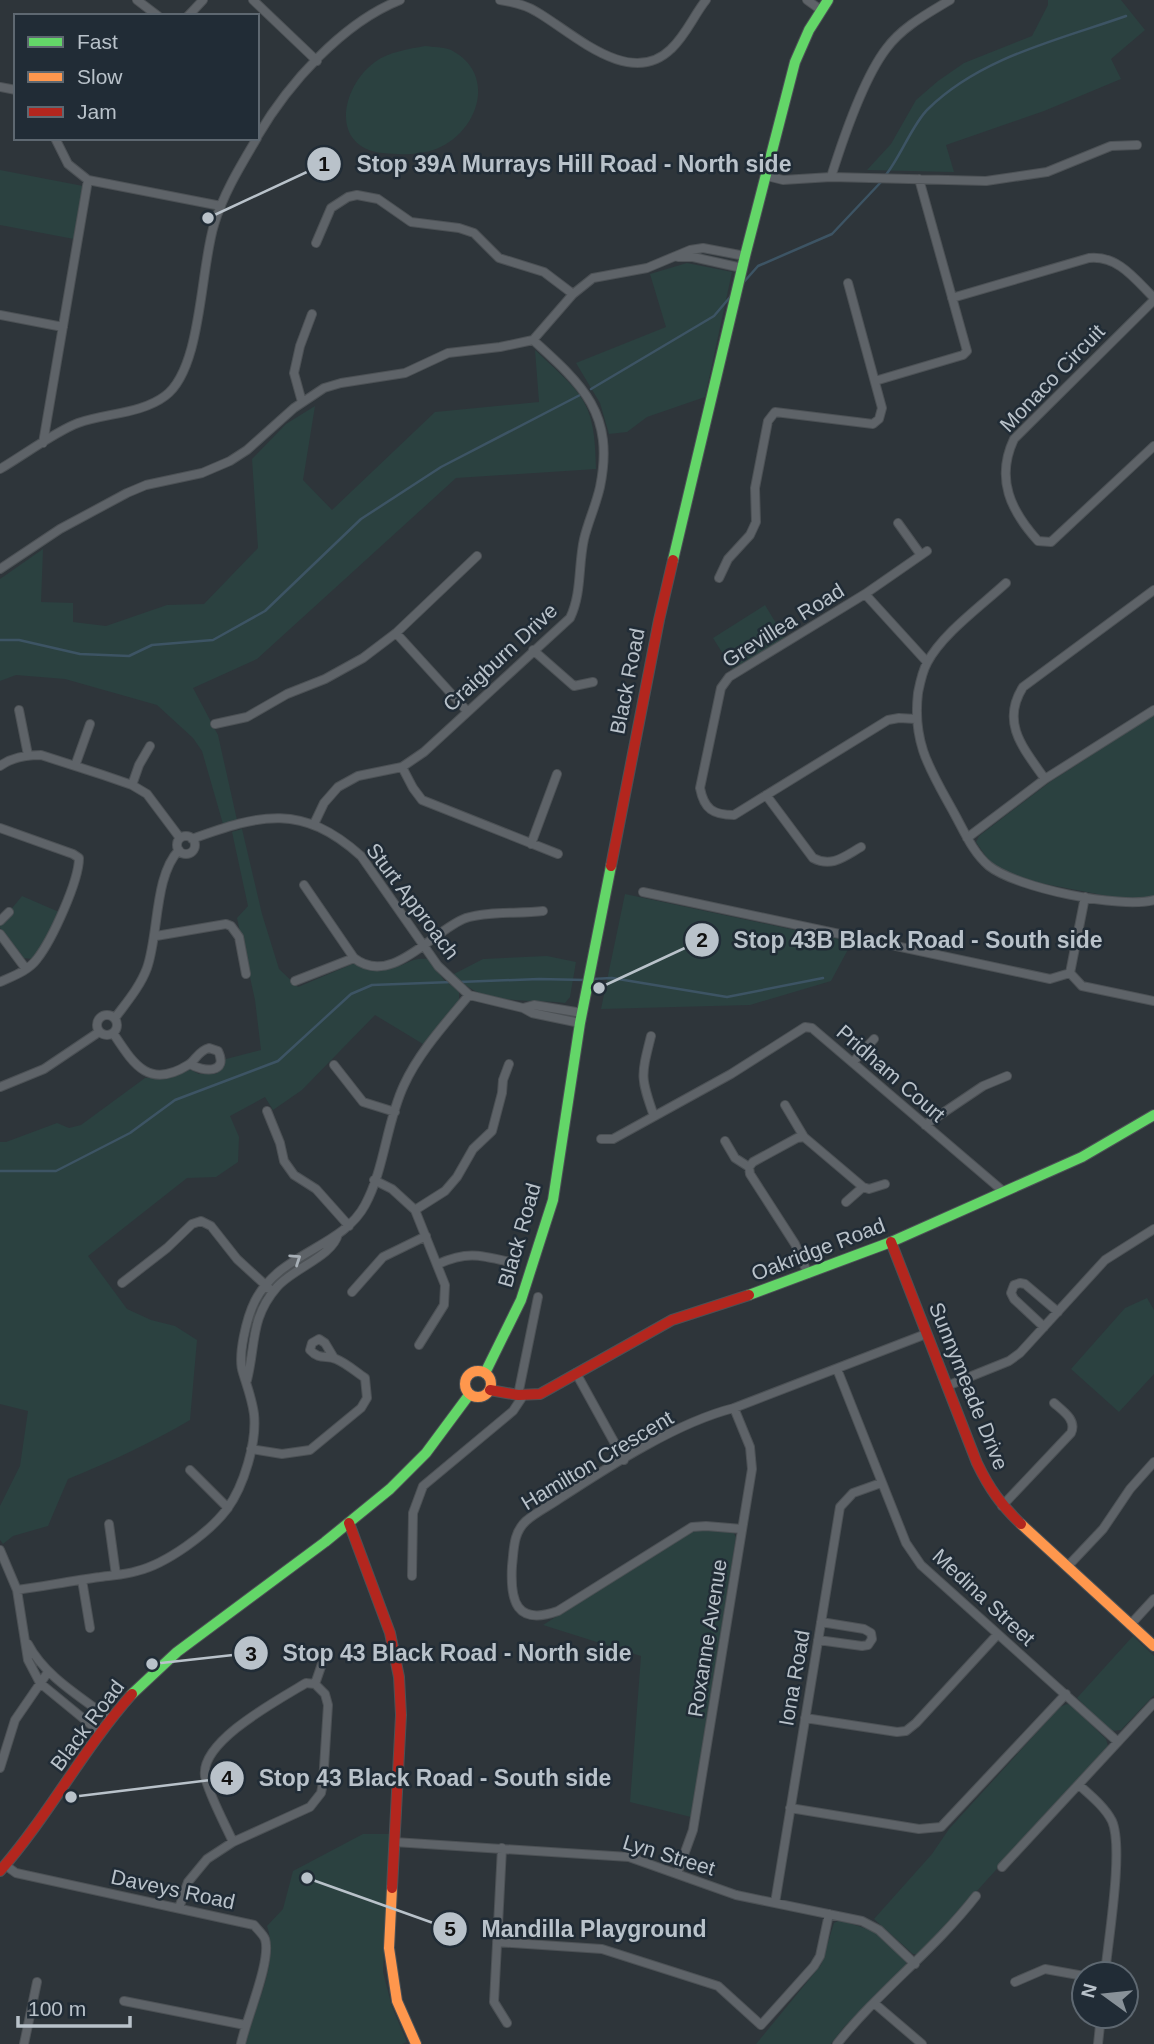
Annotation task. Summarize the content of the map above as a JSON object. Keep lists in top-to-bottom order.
{
  "streets": {
    "main road": ["Black Road", "Oakridge Road", "Sunnymeade Drive"],
    "street": [
      "Monaco Circuit",
      "Grevillea Road",
      "Craigburn Drive",
      "Sturt Approach",
      "Pridham Court",
      "Hamilton Crescent",
      "Medina Street",
      "Roxanne Avenue",
      "Iona Road",
      "Lyn Street",
      "Daveys Road"
    ]
  },
  "crossings": [
    ["Craigburn Drive", "Sturt Approach"],
    ["Black Road", "Sturt Approach"],
    ["Black Road", "Oakridge Road"],
    ["Black Road", "Daveys Road"],
    ["Pridham Court", "Oakridge Road"],
    ["Oakridge Road", "Sunnymeade Drive"],
    ["Sunnymeade Drive", "Hamilton Crescent"],
    ["Hamilton Crescent", "Medina Street"],
    ["Hamilton Crescent", "Roxanne Avenue"],
    ["Medina Street", "Iona Road"],
    ["Roxanne Avenue", "Lyn Street"],
    ["Iona Road", "Lyn Street"]
  ],
  "places": [
    "Stop 39A Murrays Hill Road - North side",
    "Stop 43B Black Road - South side",
    "Stop 43 Black Road - North side",
    "Stop 43 Black Road - South side",
    "Mandilla Playground"
  ],
  "legend": ["Fast", "Slow", "Jam"],
  "scale_bar": "100 m",
  "north": "left"
}
